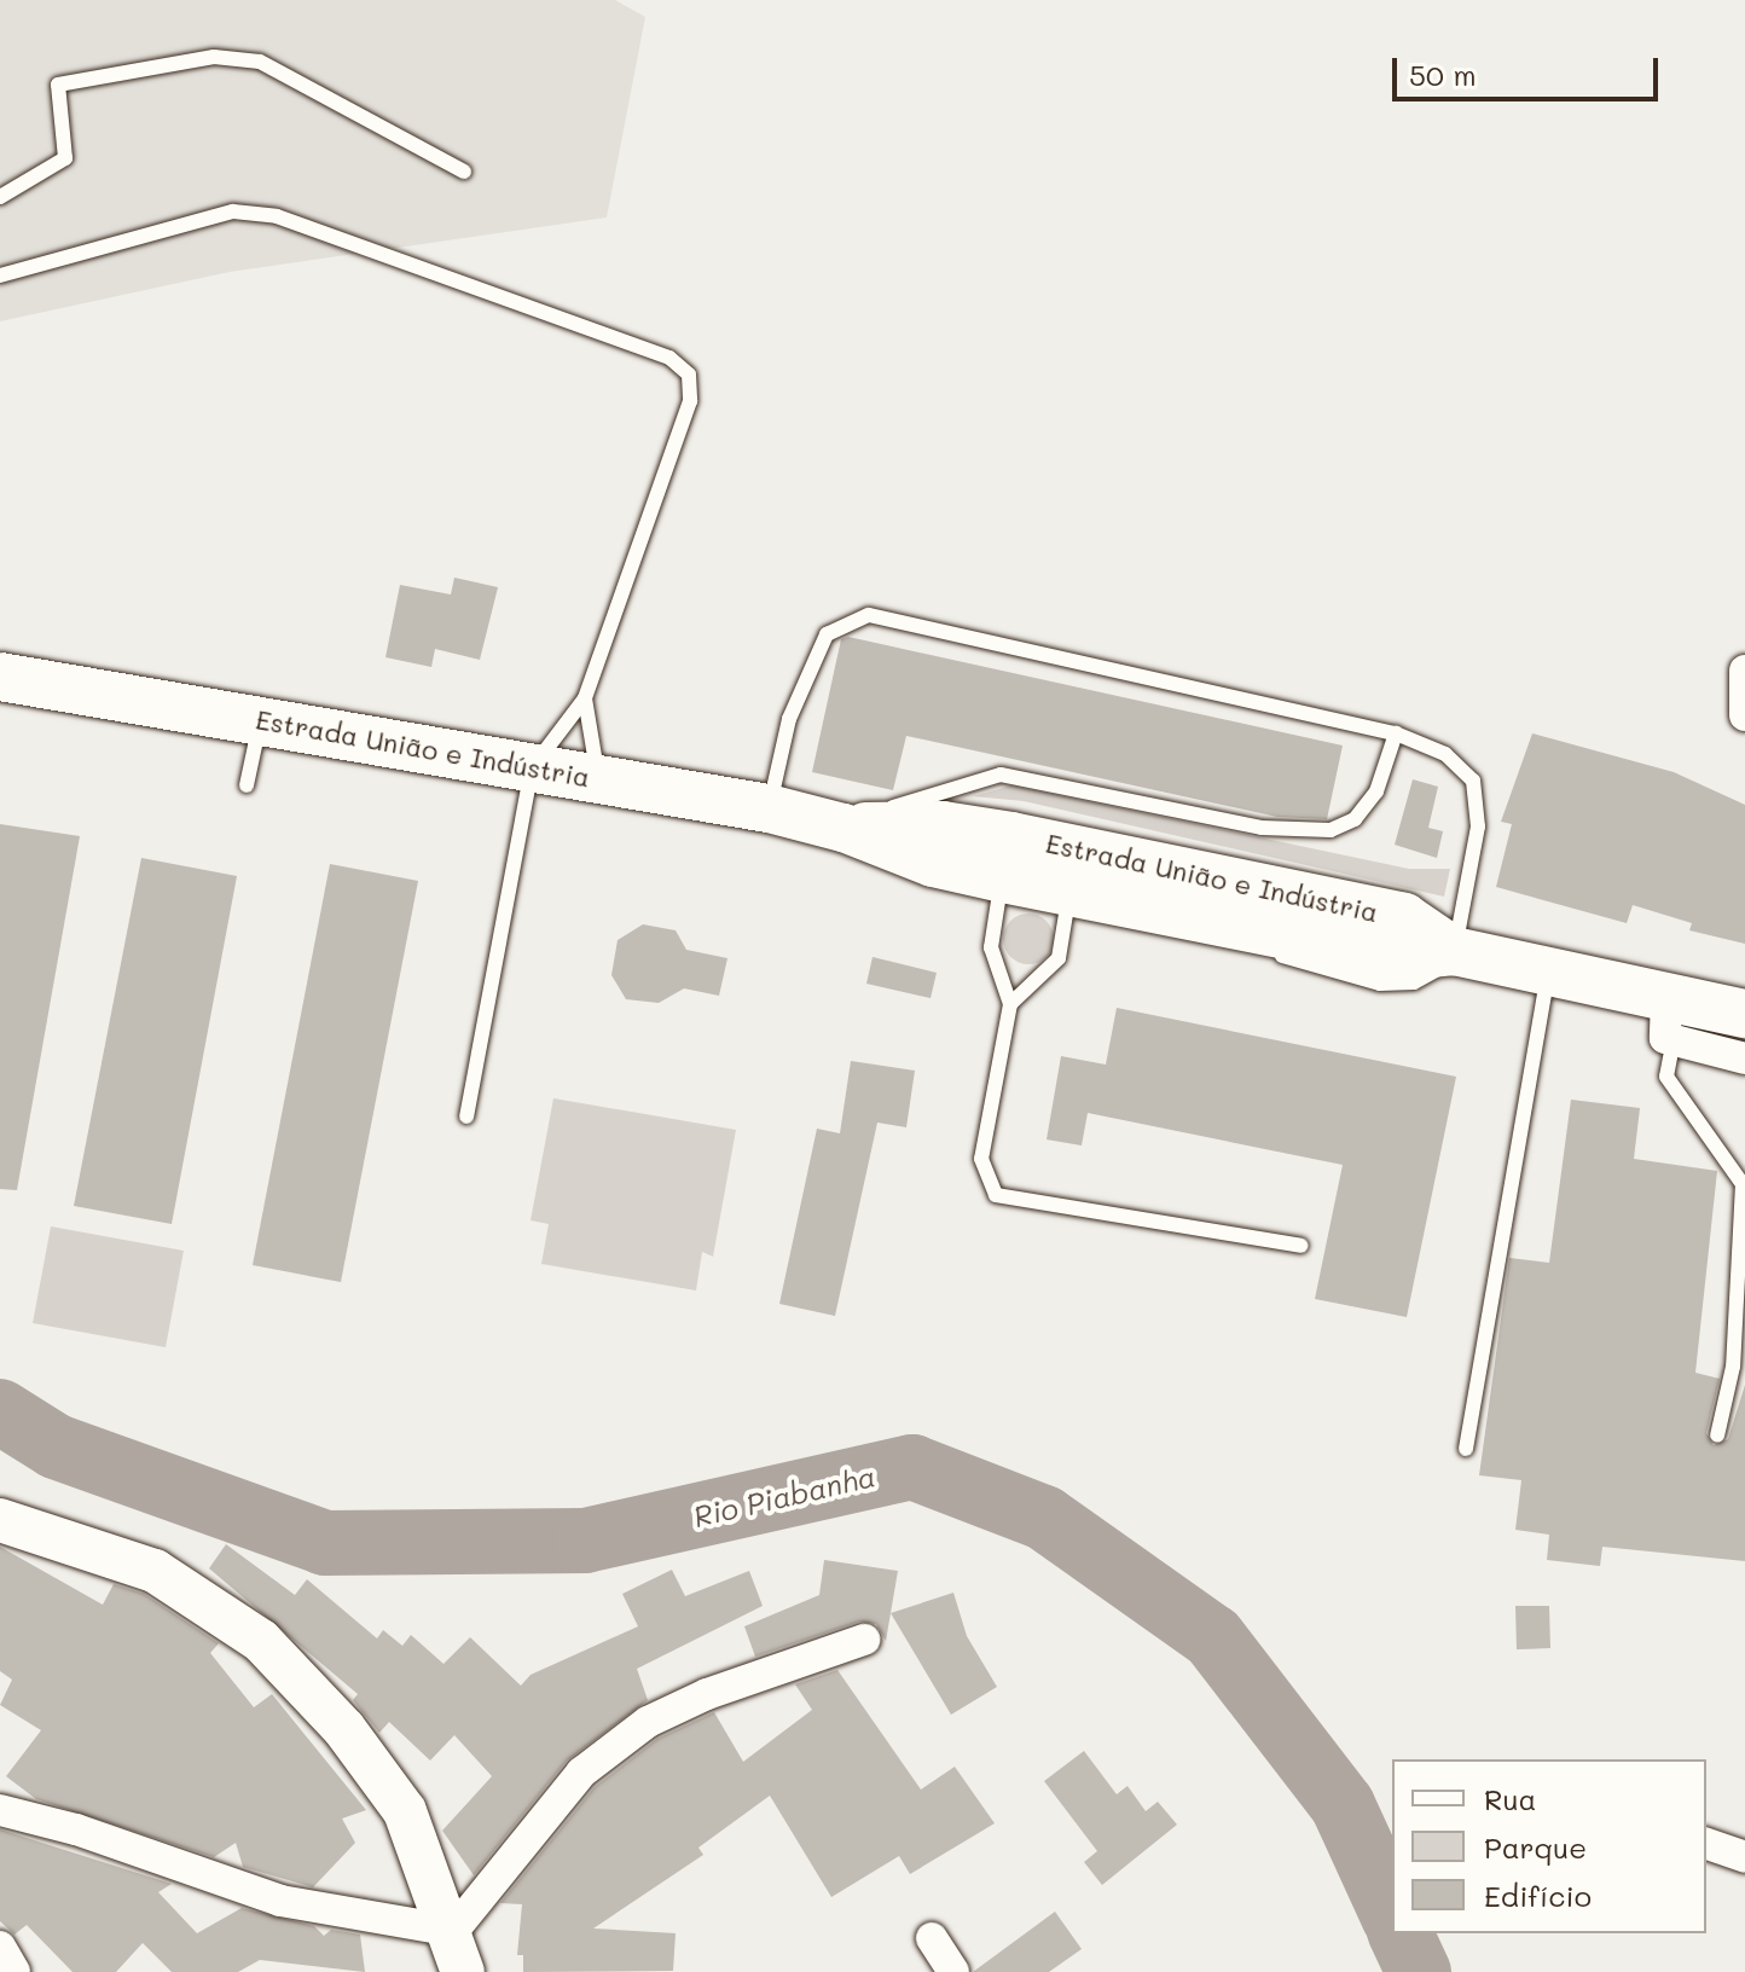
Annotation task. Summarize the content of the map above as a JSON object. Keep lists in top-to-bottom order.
{
  "streets": {
    "main road": ["Estrada União e Indústria"]
  },
  "water": ["Rio Piabanha"],
  "legend": ["Rua", "Parque", "Edifício"],
  "scale_bar": "50 m"
}
